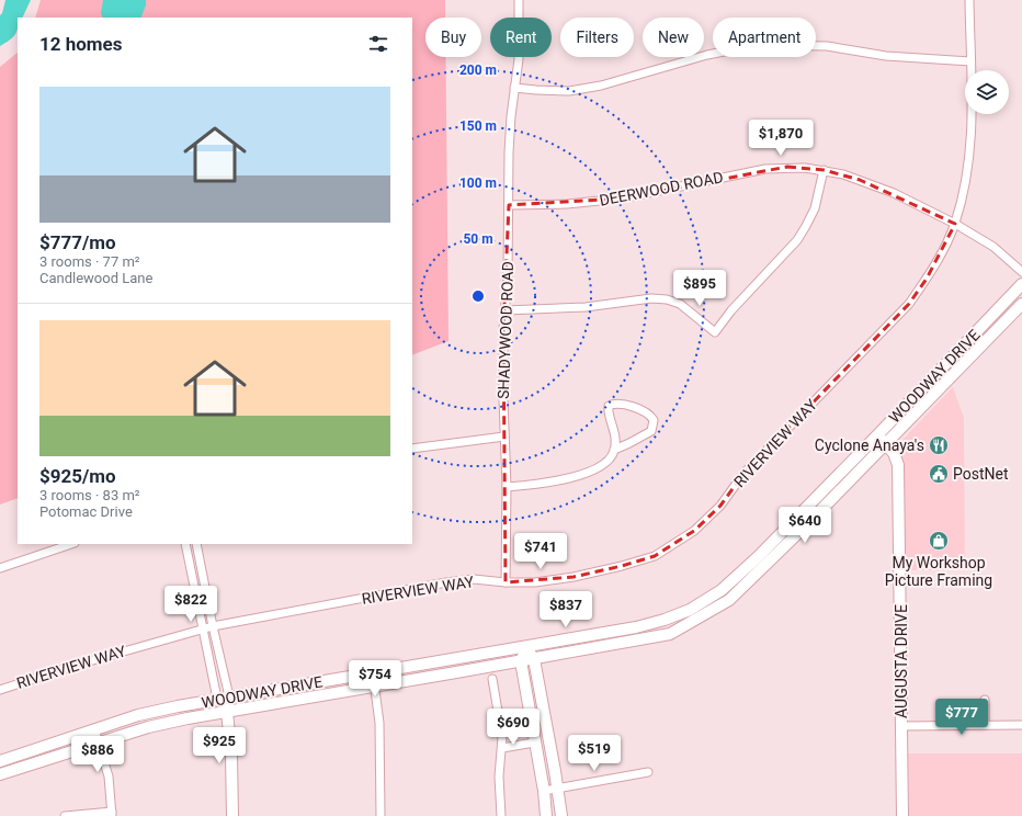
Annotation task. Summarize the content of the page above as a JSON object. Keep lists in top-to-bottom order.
{
  "streets": {
    "main road": ["WOODWAY DRIVE", "AUGUSTA DRIVE"],
    "street": ["DEERWOOD ROAD", "SHADYWOOD ROAD", "RIVERVIEW WAY"]
  },
  "crossings": [
    ["DEERWOOD ROAD", "SHADYWOOD ROAD"],
    ["DEERWOOD ROAD", "RIVERVIEW WAY"],
    ["SHADYWOOD ROAD", "RIVERVIEW WAY"],
    ["WOODWAY DRIVE", "AUGUSTA DRIVE"]
  ],
  "places": {
    "restaurant": ["Cyclone Anaya's"],
    "public building": ["PostNet"],
    "shop": ["My Workshop Picture Framing"]
  },
  "page": {
    "chip": [
      "Buy",
      "Rent",
      "Filters",
      "New",
      "Apartment"
    ],
    "heading": "12 homes",
    "list": [
      {
        "name": "$777/mo",
        "note": "3 rooms · 77 m² · Candlewood Lane"
      },
      {
        "name": "$925/mo",
        "note": "3 rooms · 83 m² · Potomac Drive"
      }
    ],
    "price": [
      "$1,870",
      "$895",
      "$640",
      "$741",
      "$822",
      "$837",
      "$754",
      "$777",
      "$690",
      "$925",
      "$519",
      "$886"
    ]
  },
  "rings": [
    "200 m",
    "150 m",
    "100 m",
    "50 m"
  ]
}
